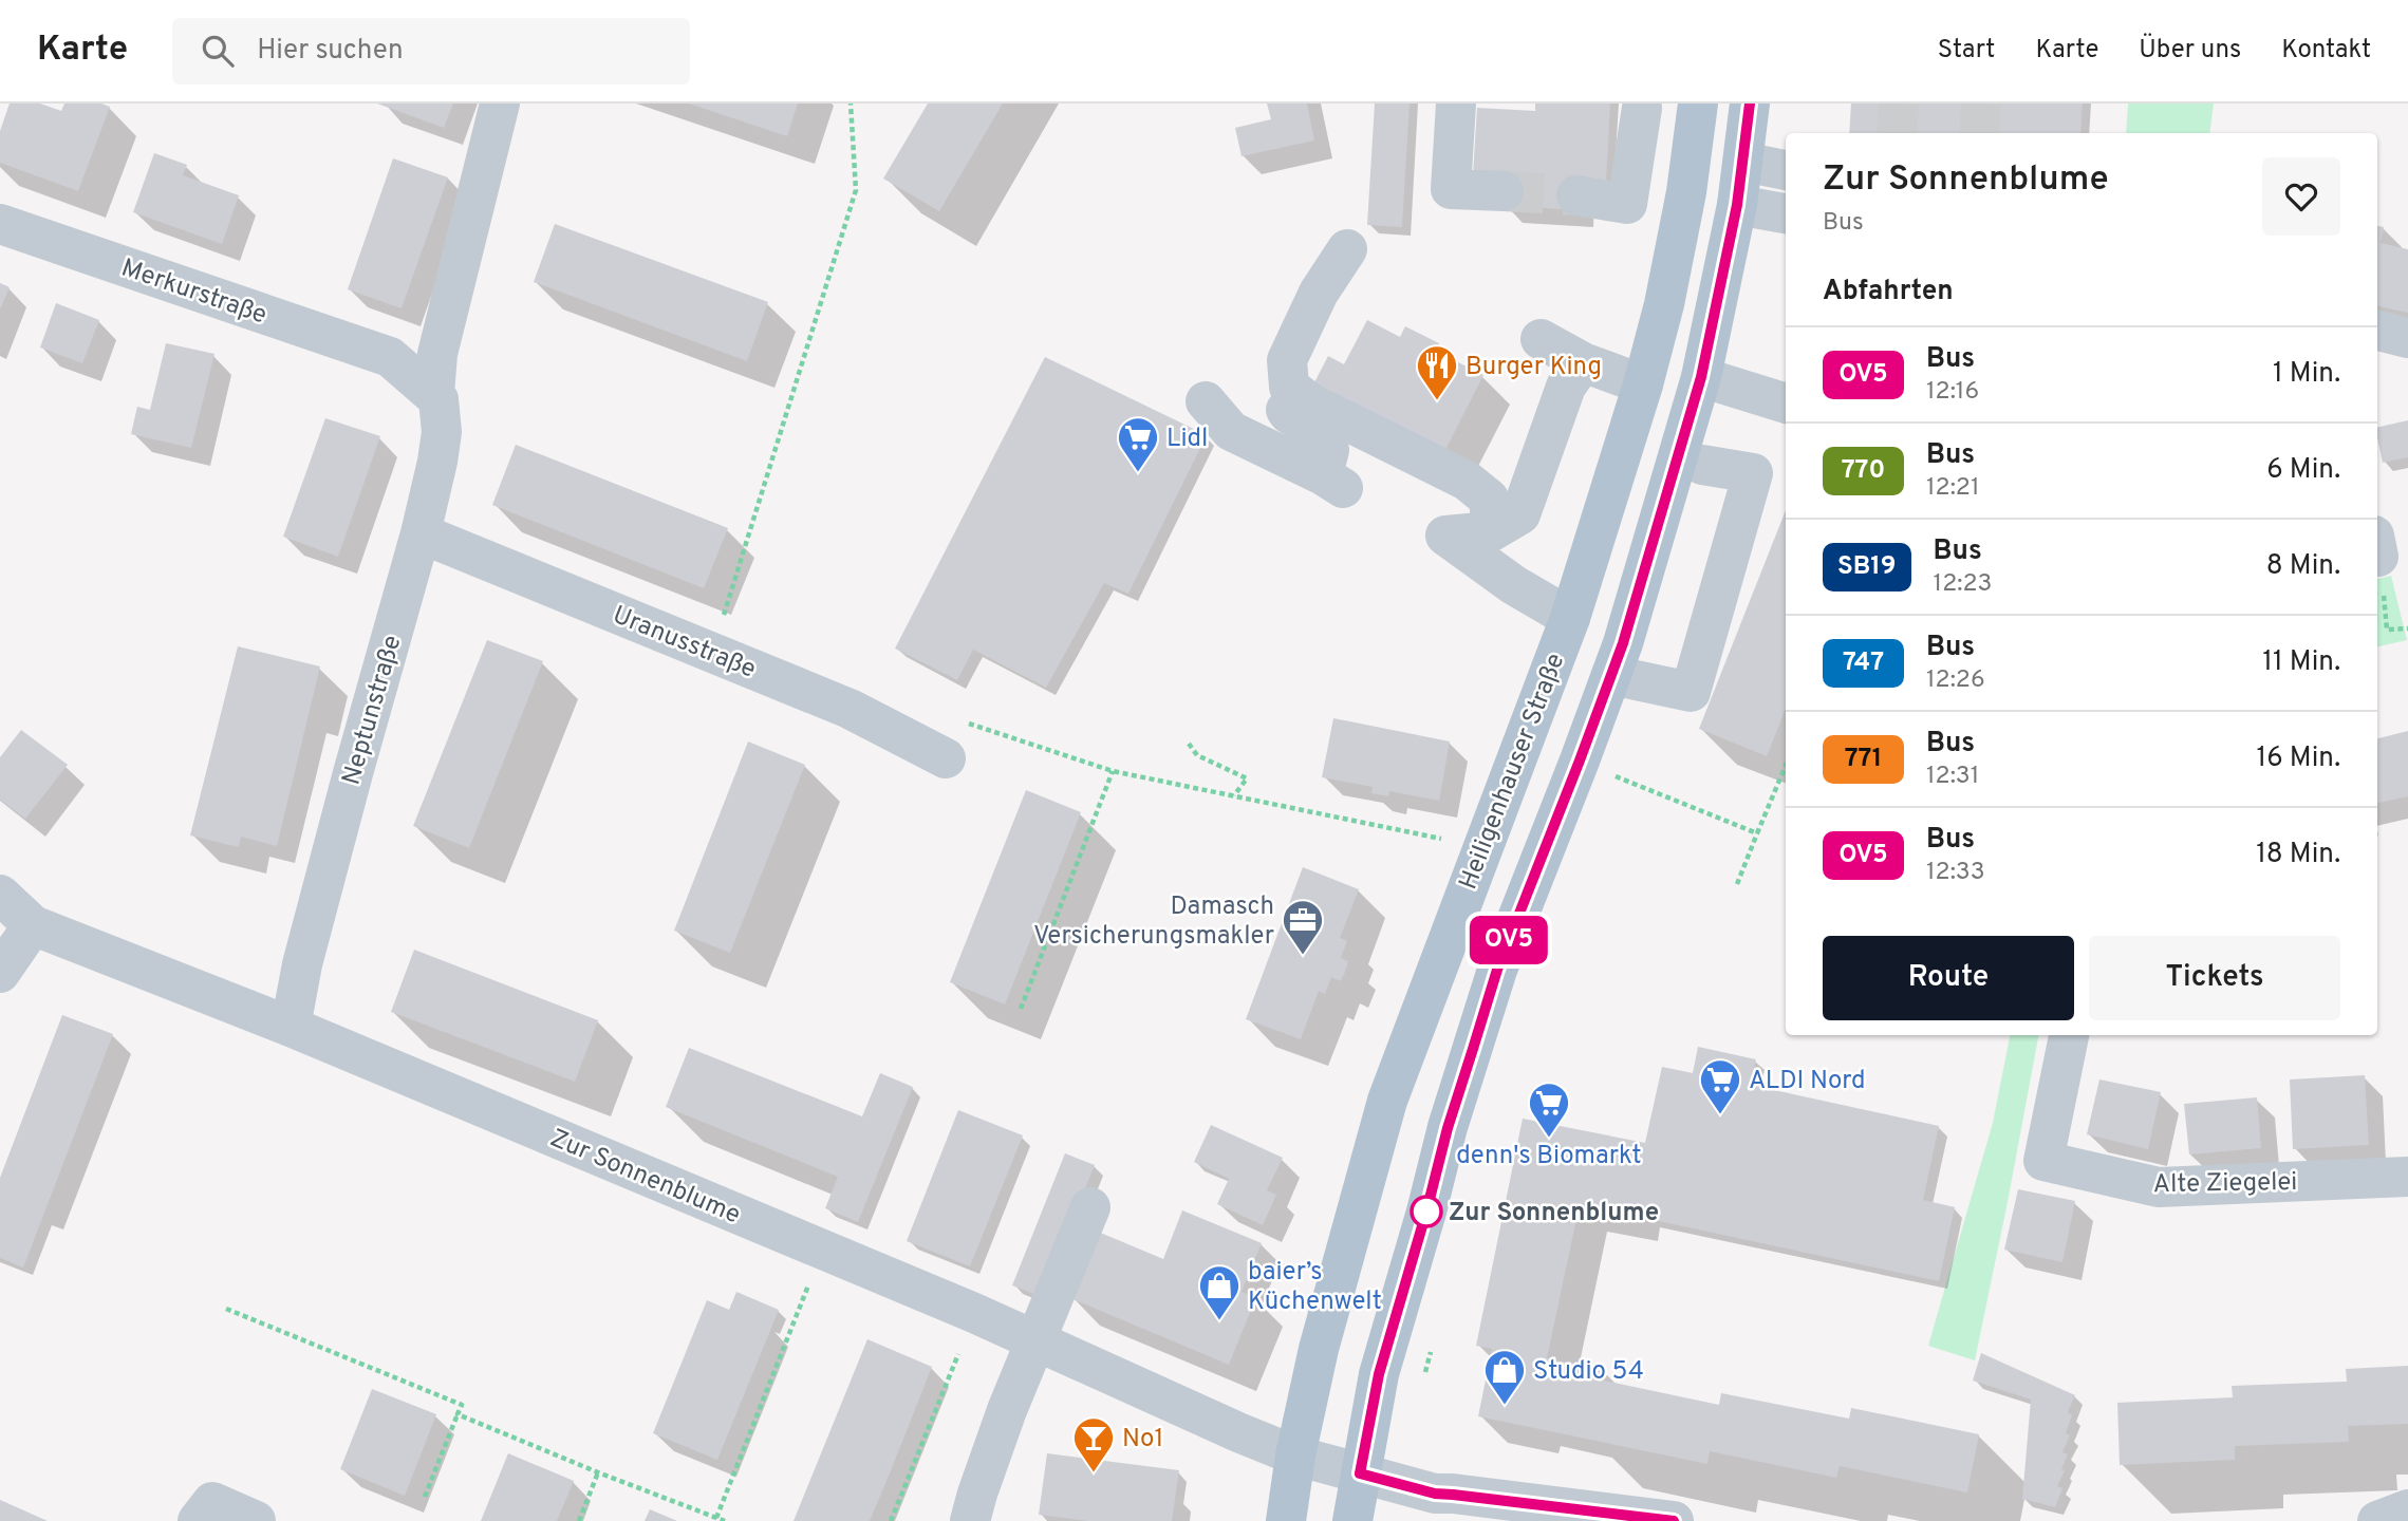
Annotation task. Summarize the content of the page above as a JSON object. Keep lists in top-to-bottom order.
{
  "streets": {
    "main road": ["Heiligenhauser Straße"],
    "street": [
      "Merkurstraße",
      "Uranusstraße",
      "Neptunstraße",
      "Zur Sonnenblume",
      "Alte Ziegelei"
    ]
  },
  "crossings": [
    ["Merkurstraße", "Neptunstraße"],
    ["Uranusstraße", "Neptunstraße"],
    ["Neptunstraße", "Zur Sonnenblume"],
    ["Heiligenhauser Straße", "Zur Sonnenblume"]
  ],
  "places": {
    "restaurant": ["Burger King"],
    "supermarket": ["Lidl", "ALDI Nord", "denn's Biomarkt"],
    "office": ["Damasch Versicherungsmakler"],
    "other": ["Zur Sonnenblume"],
    "shop": ["baier’s Küchenwelt", "Studio 54"],
    "bar": ["No1"]
  },
  "lines": ["bus line OV5"],
  "page": {
    "header": "Karte",
    "search": "Hier suchen",
    "nav": [
      "Start",
      "Karte",
      "Über uns",
      "Kontakt"
    ],
    "on_map": "OV5",
    "heading": [
      ["Zur Sonnenblume", "Bus"],
      "Abfahrten"
    ],
    "list": [
      {
        "mark": "OV5",
        "name": "Bus",
        "note": "12:16",
        "value": "1 Min."
      },
      {
        "mark": "770",
        "name": "Bus",
        "note": "12:21",
        "value": "6 Min."
      },
      {
        "mark": "SB19",
        "name": "Bus",
        "note": "12:23",
        "value": "8 Min."
      },
      {
        "mark": "747",
        "name": "Bus",
        "note": "12:26",
        "value": "11 Min."
      },
      {
        "mark": "771",
        "name": "Bus",
        "note": "12:31",
        "value": "16 Min."
      },
      {
        "mark": "OV5",
        "name": "Bus",
        "note": "12:33",
        "value": "18 Min."
      }
    ],
    "buttons": ["Route", "Tickets"]
  }
}
